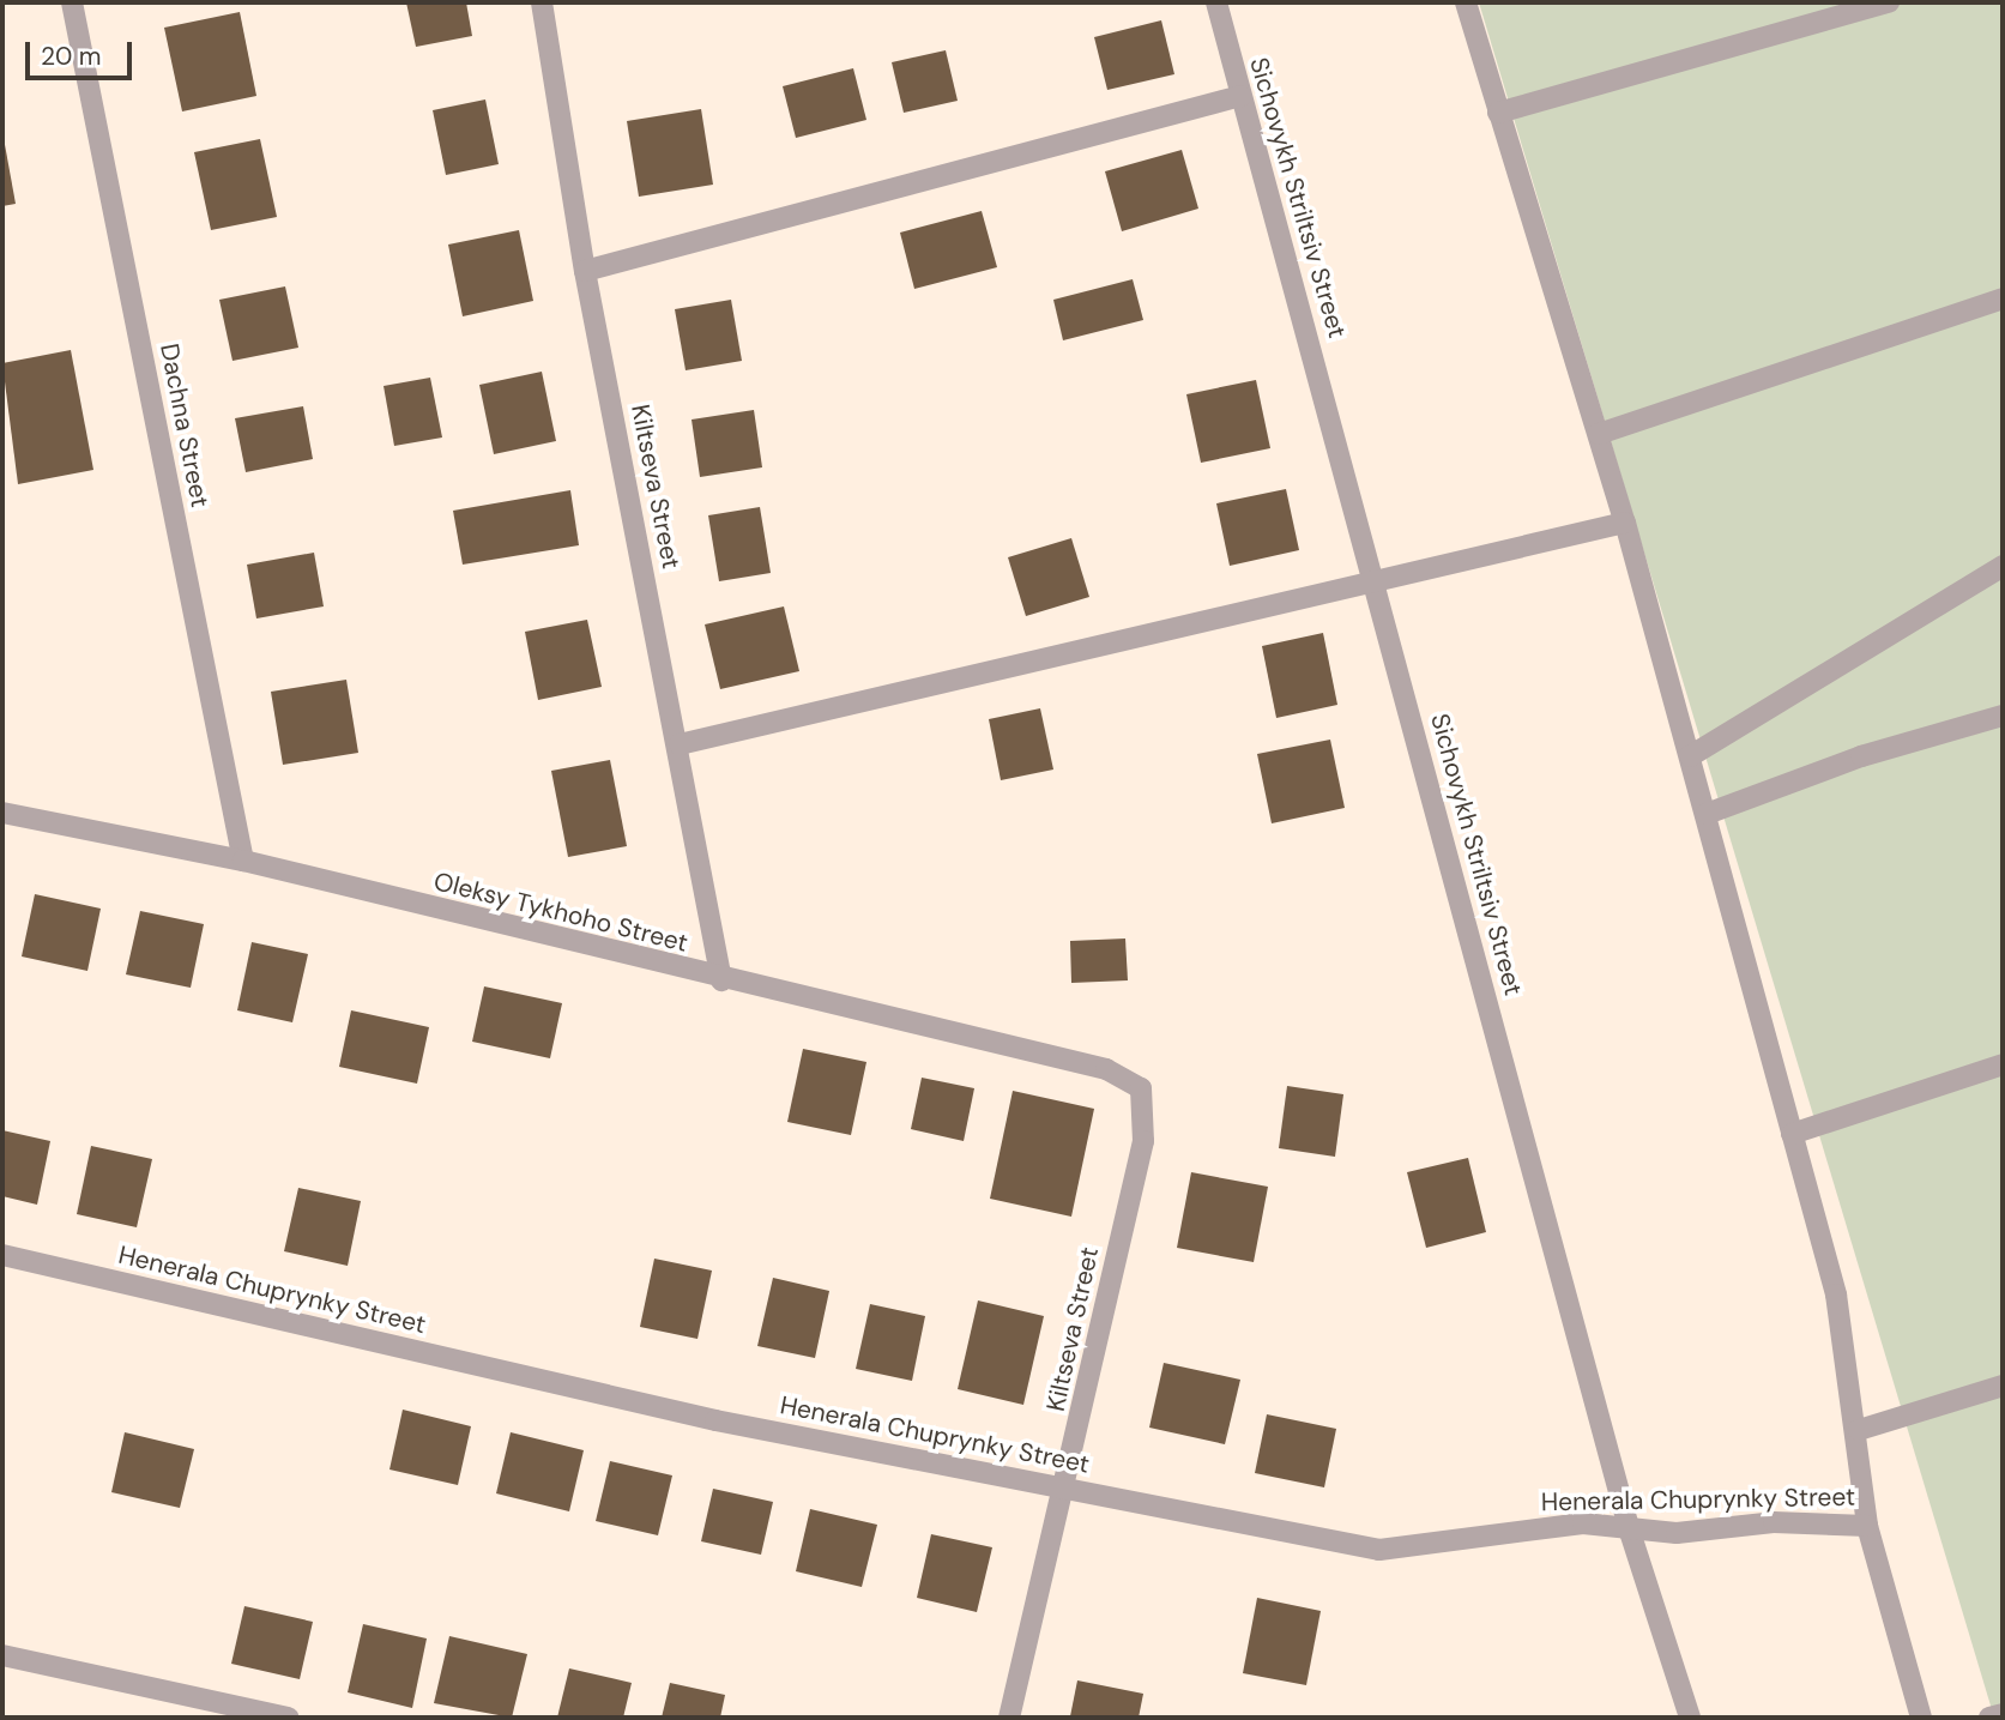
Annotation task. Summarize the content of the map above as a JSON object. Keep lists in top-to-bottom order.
{
  "streets": {
    "street": [
      "Sichovykh Striltsiv Street",
      "Dachna Street",
      "Kiltseva Street",
      "Oleksy Tykhoho Street",
      "Henerala Chuprynky Street"
    ]
  },
  "crossings": [
    ["Sichovykh Striltsiv Street", "Henerala Chuprynky Street"],
    ["Dachna Street", "Oleksy Tykhoho Street"],
    ["Kiltseva Street", "Oleksy Tykhoho Street"],
    ["Kiltseva Street", "Henerala Chuprynky Street"]
  ],
  "scale_bar": "20 m"
}
